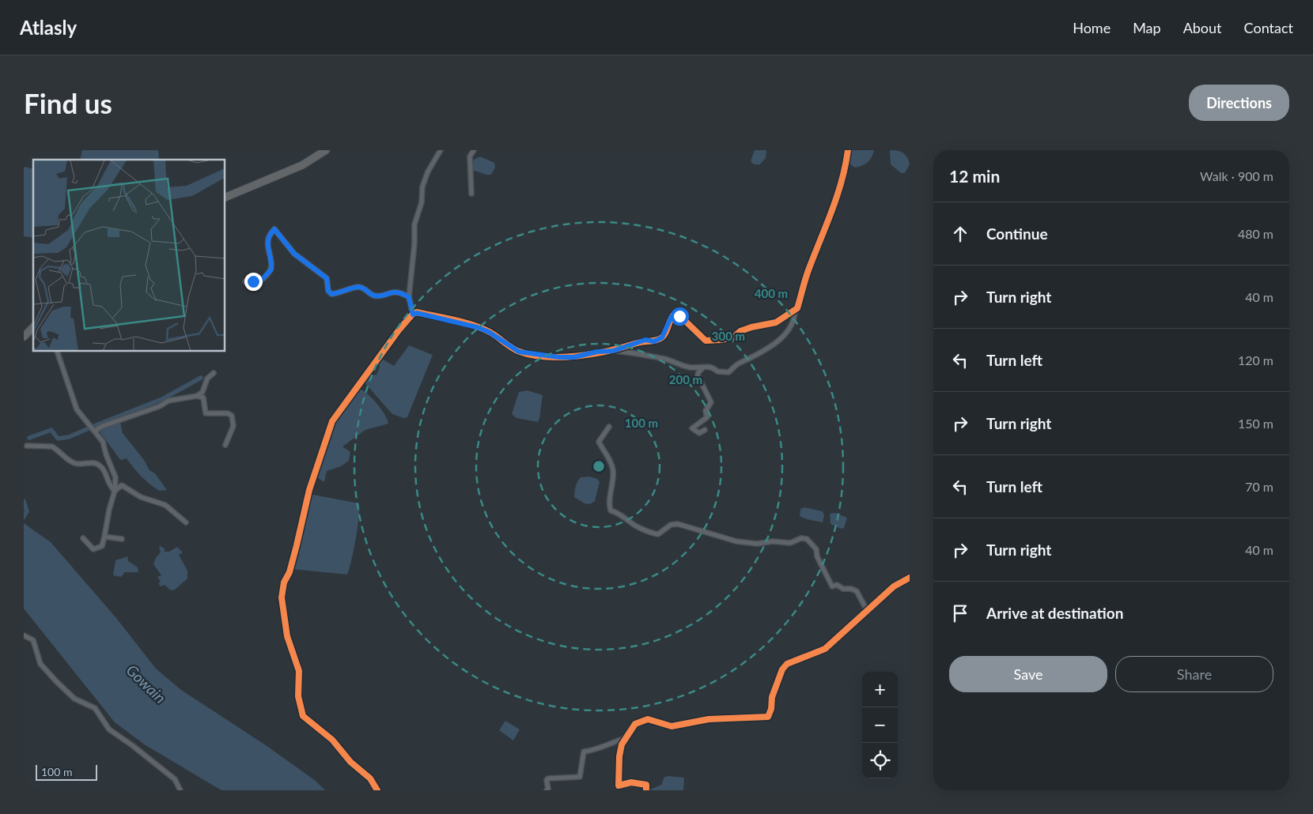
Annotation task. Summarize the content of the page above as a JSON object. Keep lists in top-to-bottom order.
{
  "water": ["Gowain"],
  "scale_bar": "100 m",
  "page": {
    "header": "Atlasly",
    "nav": [
      "Home",
      "Map",
      "About",
      "Contact"
    ],
    "buttons": [
      "Directions",
      ["Save", "Share"]
    ],
    "title": "Find us",
    "heading": ["12 min", "Walk · 900 m"],
    "list": [
      ["Continue", "480 m"],
      ["Turn right", "40 m"],
      ["Turn left", "120 m"],
      ["Turn right", "150 m"],
      ["Turn left", "70 m"],
      ["Turn right", "40 m"],
      "Arrive at destination"
    ],
    "map_buttons": ["+", "−"],
    "scale": "100 m"
  },
  "rings": [
    "400 m",
    "300 m",
    "200 m",
    "100 m"
  ]
}
